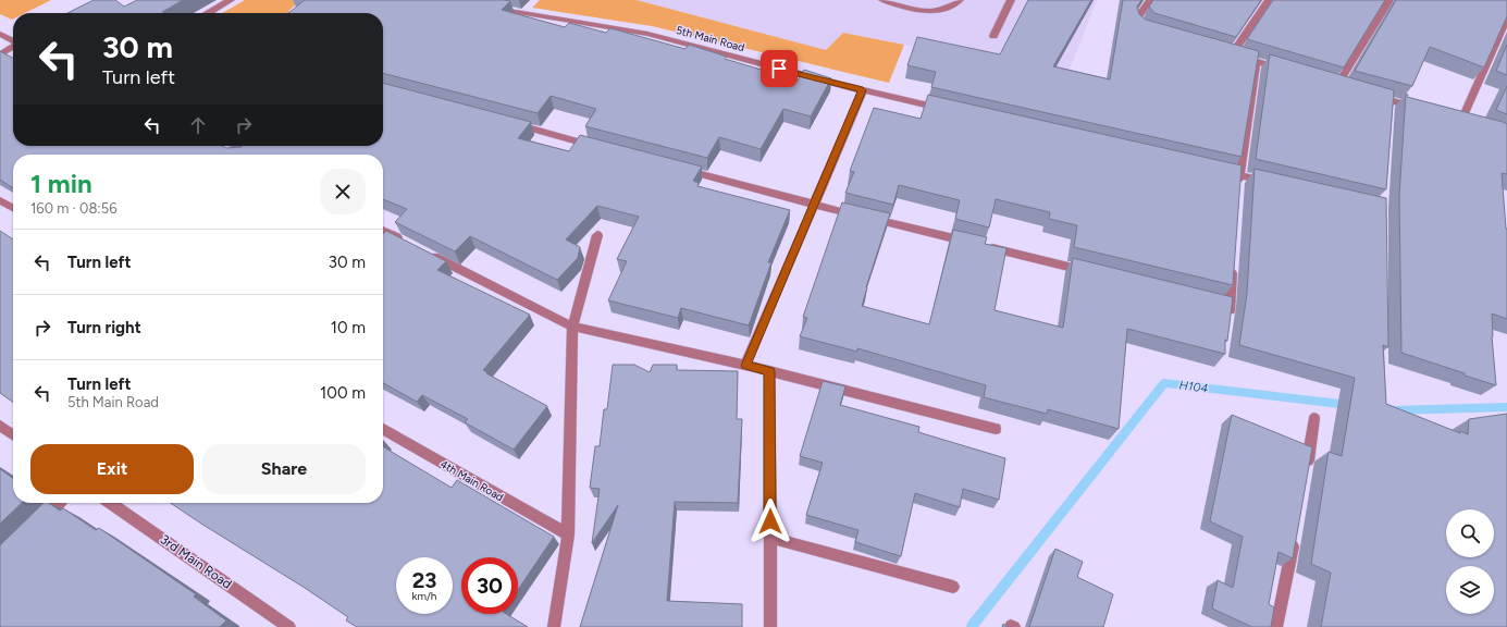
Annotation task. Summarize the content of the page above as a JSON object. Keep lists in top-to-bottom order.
{
  "streets": {
    "street": ["5th Main Road", "4th Main Road", "3rd Main Road"]
  },
  "water": ["H104"],
  "page": {
    "turn": ["30 m", "Turn left"],
    "heading": ["1 min", "160 m · 08:56"],
    "list": [
      {
        "name": "Turn left",
        "value": "30 m"
      },
      {
        "name": "Turn right",
        "value": "10 m"
      },
      {
        "name": "Turn left",
        "note": "5th Main Road",
        "value": "100 m"
      }
    ],
    "buttons": ["Exit", "Share"],
    "speed": "23 km/h",
    "limit": "30"
  }
}
